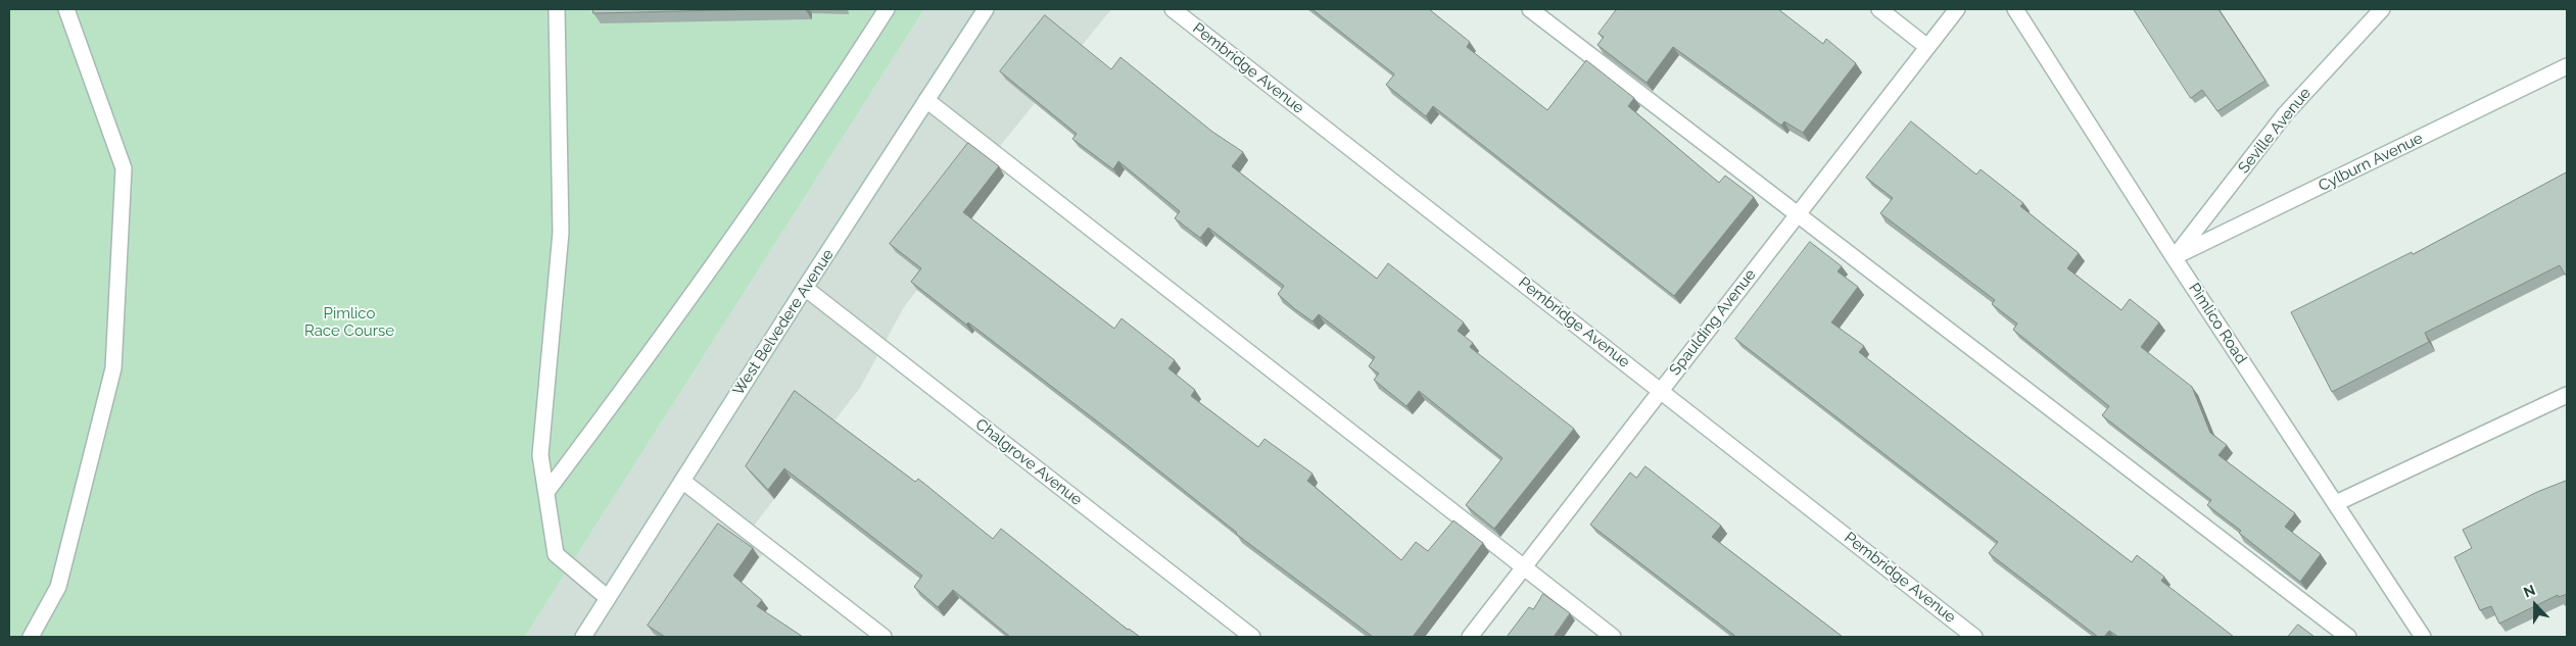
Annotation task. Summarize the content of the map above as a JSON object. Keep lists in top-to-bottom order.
{
  "streets": {
    "street": [
      "Pembridge Avenue",
      "Seville Avenue",
      "Cylburn Avenue",
      "West Belvedere Avenue",
      "Spaulding Avenue",
      "Pimlico Road",
      "Chalgrove Avenue"
    ]
  },
  "crossings": [
    ["Pembridge Avenue", "Spaulding Avenue"],
    ["Seville Avenue", "Cylburn Avenue"],
    ["Seville Avenue", "Pimlico Road"],
    ["Cylburn Avenue", "Pimlico Road"],
    ["West Belvedere Avenue", "Chalgrove Avenue"]
  ],
  "parks": ["Pimlico Race Course"],
  "north": "top"
}
